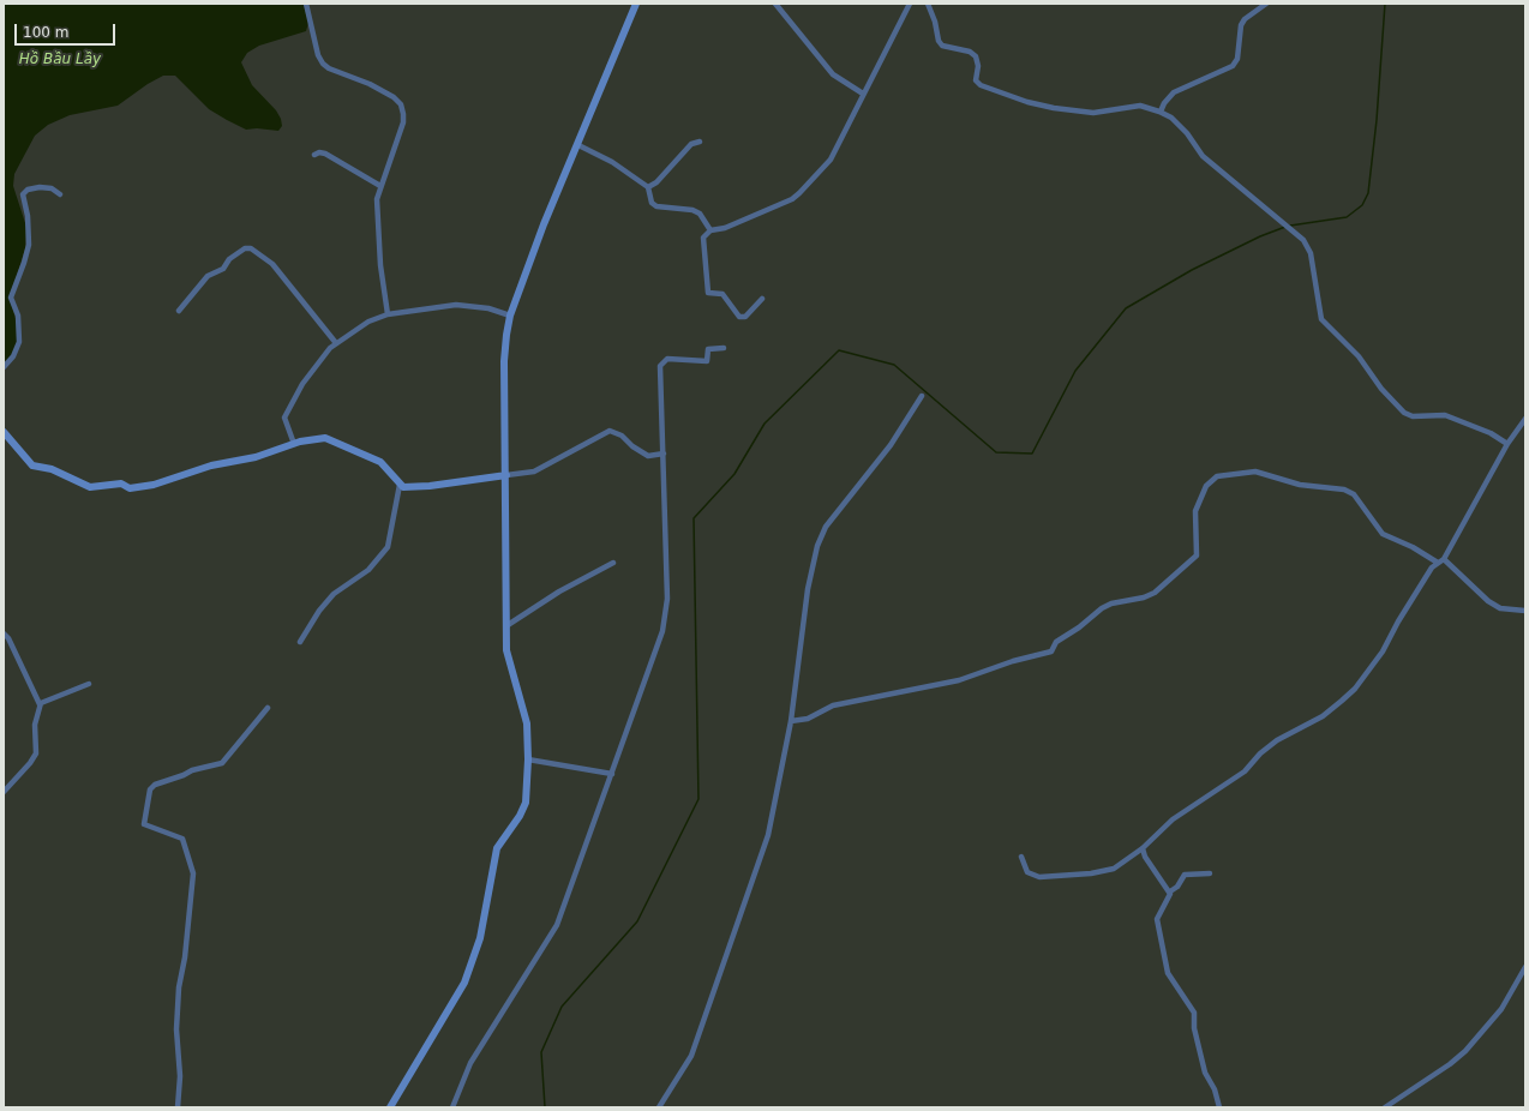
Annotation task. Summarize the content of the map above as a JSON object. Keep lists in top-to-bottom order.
{
  "water": ["Hồ Bầu Lầy"],
  "scale_bar": "100 m"
}
